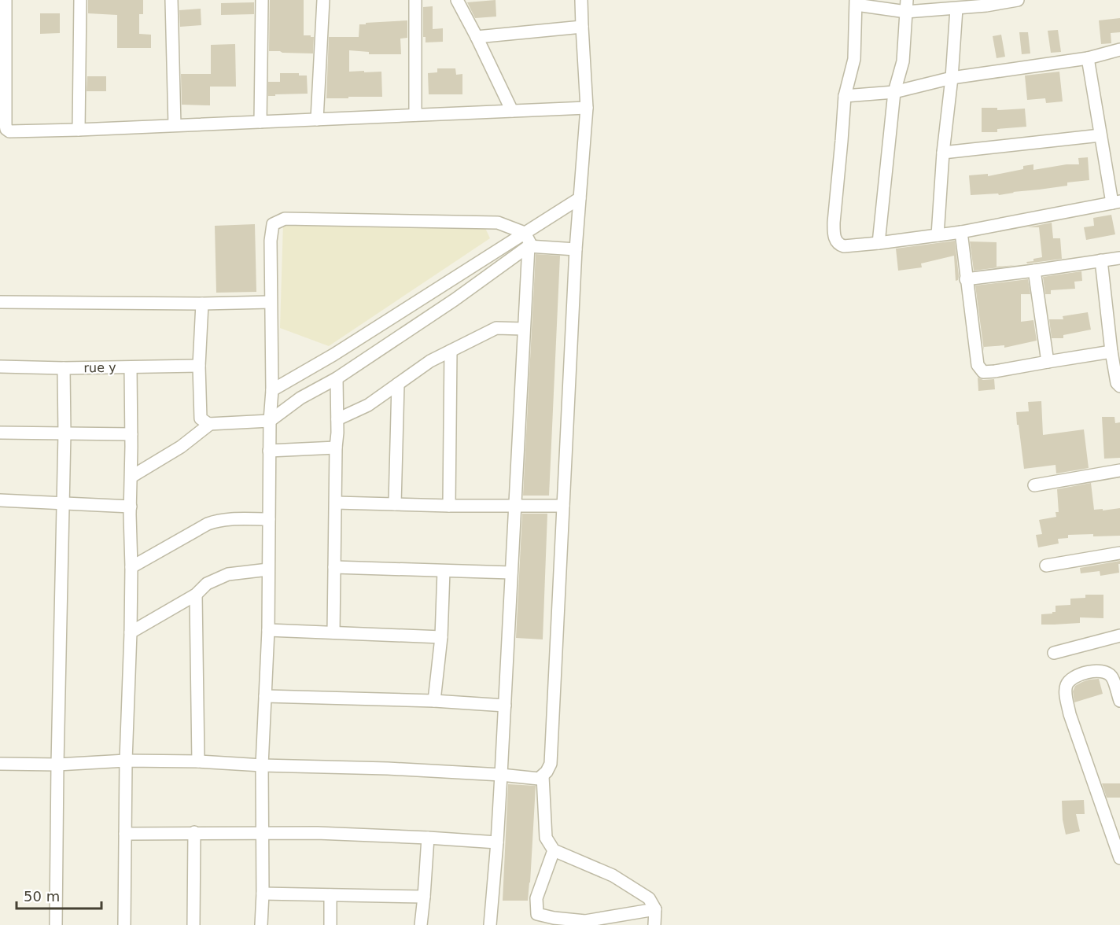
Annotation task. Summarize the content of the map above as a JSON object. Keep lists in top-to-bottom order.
{
  "streets": {
    "street": ["rue y"]
  },
  "scale_bar": "50 m"
}
